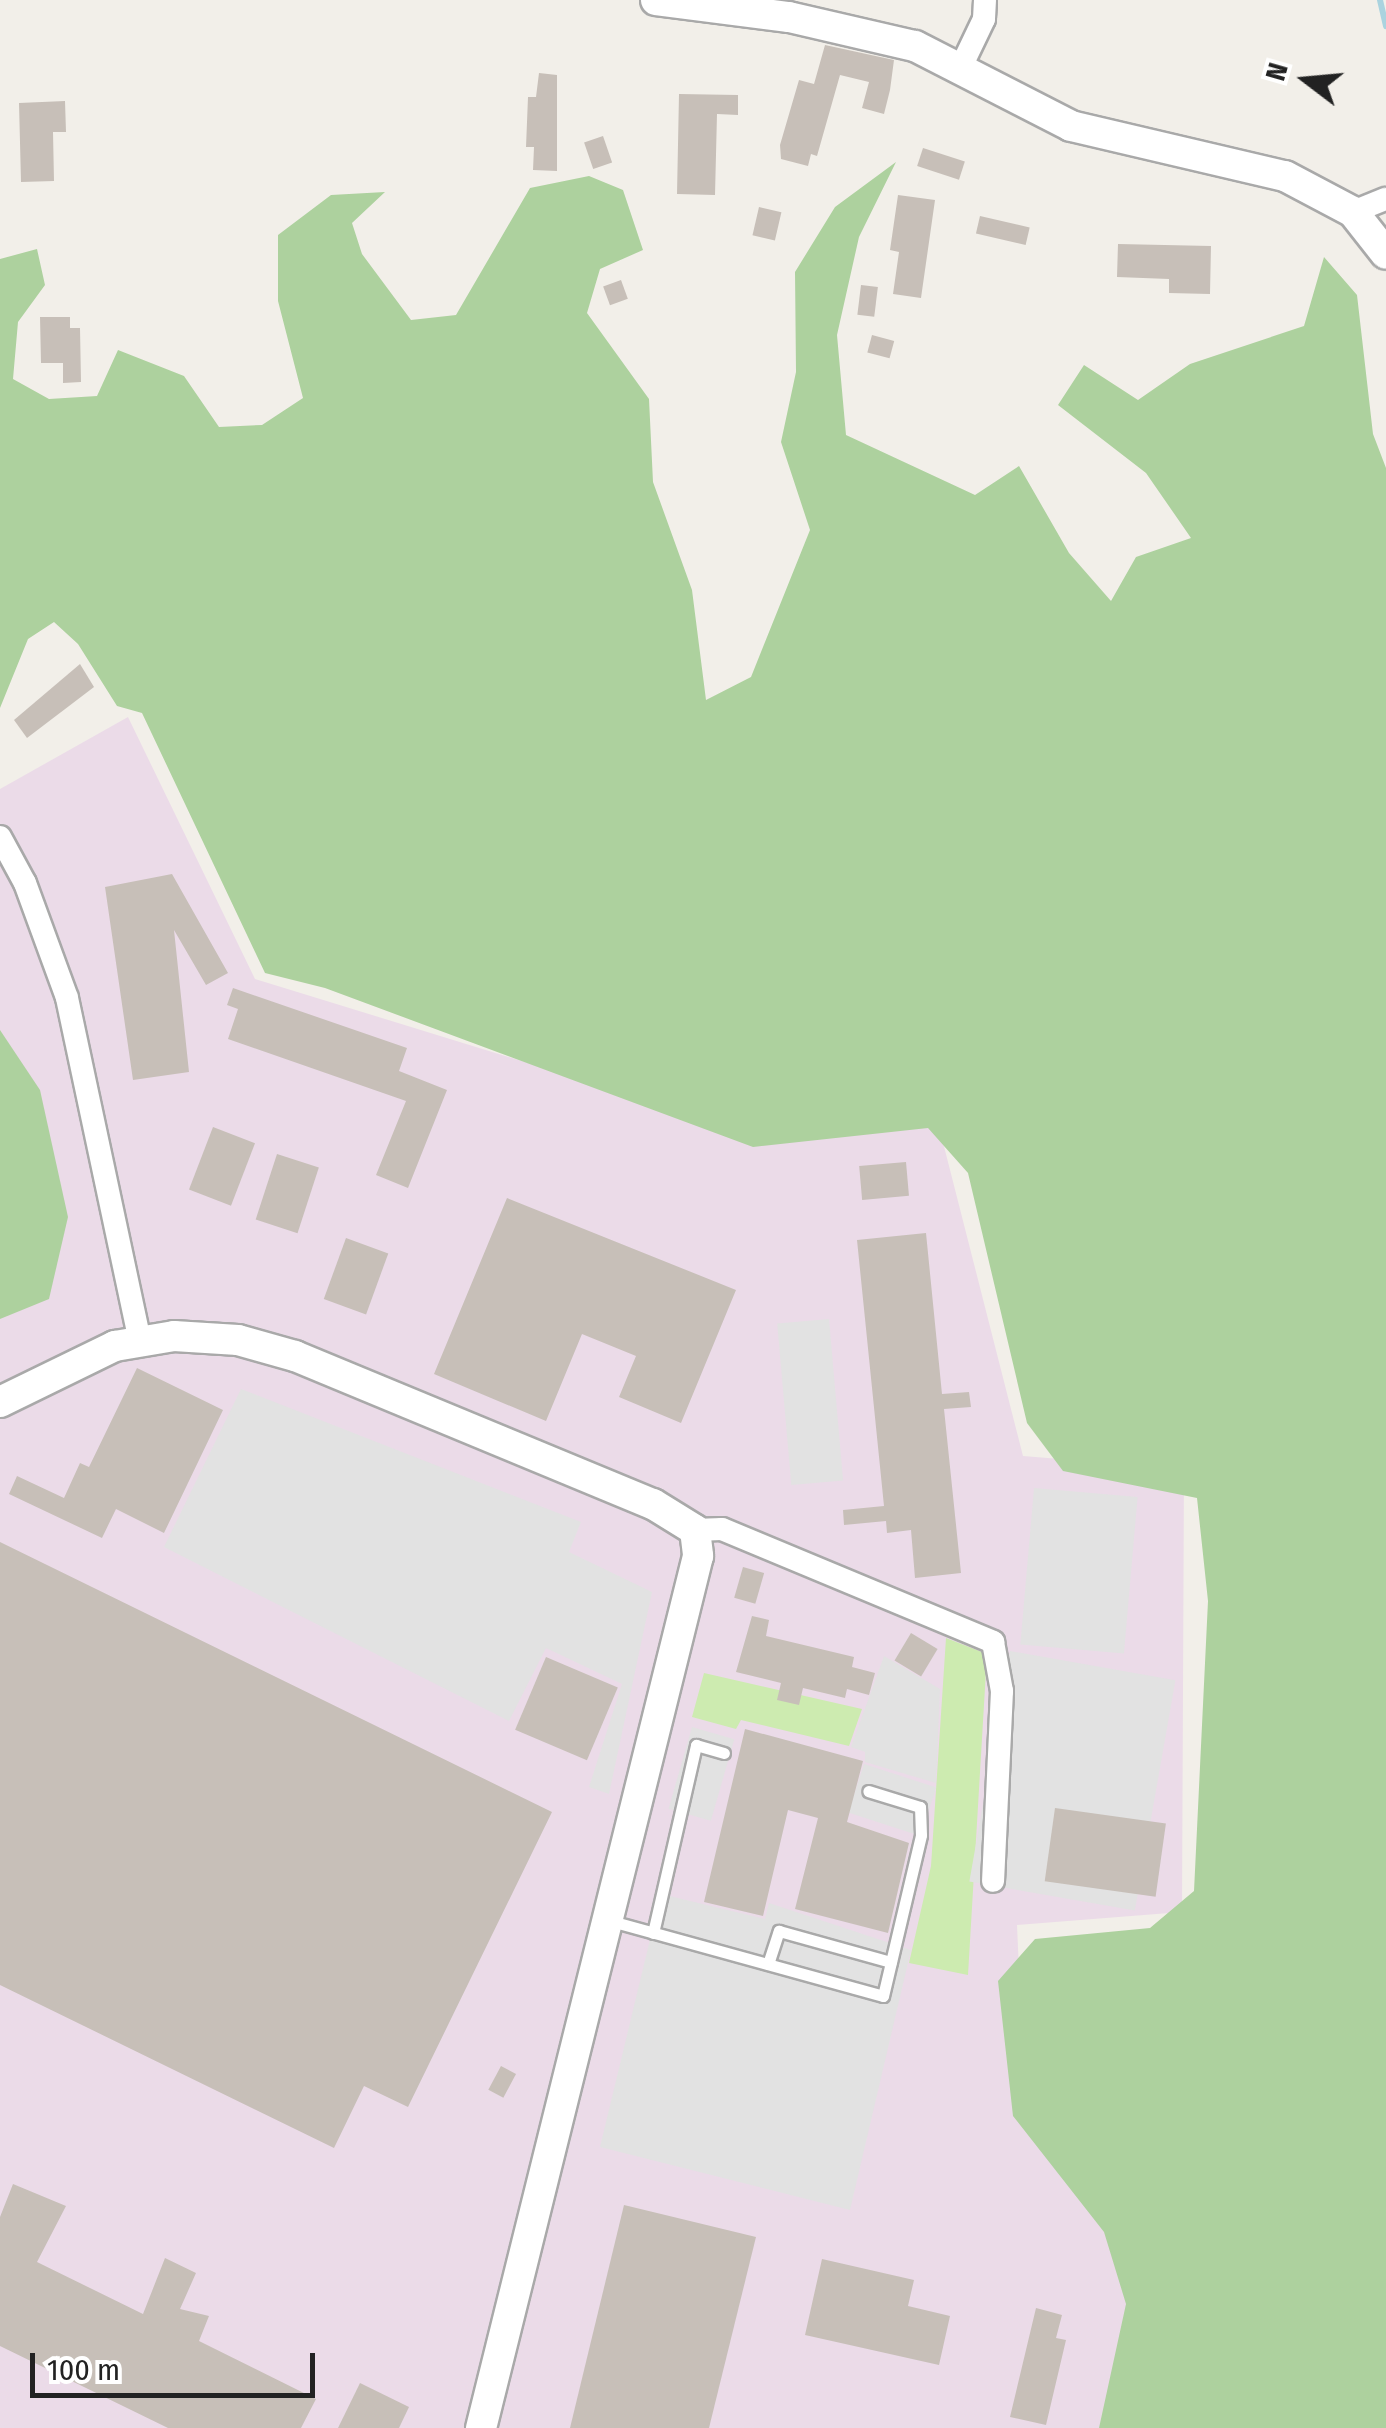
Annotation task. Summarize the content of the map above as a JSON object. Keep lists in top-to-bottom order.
{
  "scale_bar": "100 m",
  "north": "left"
}
